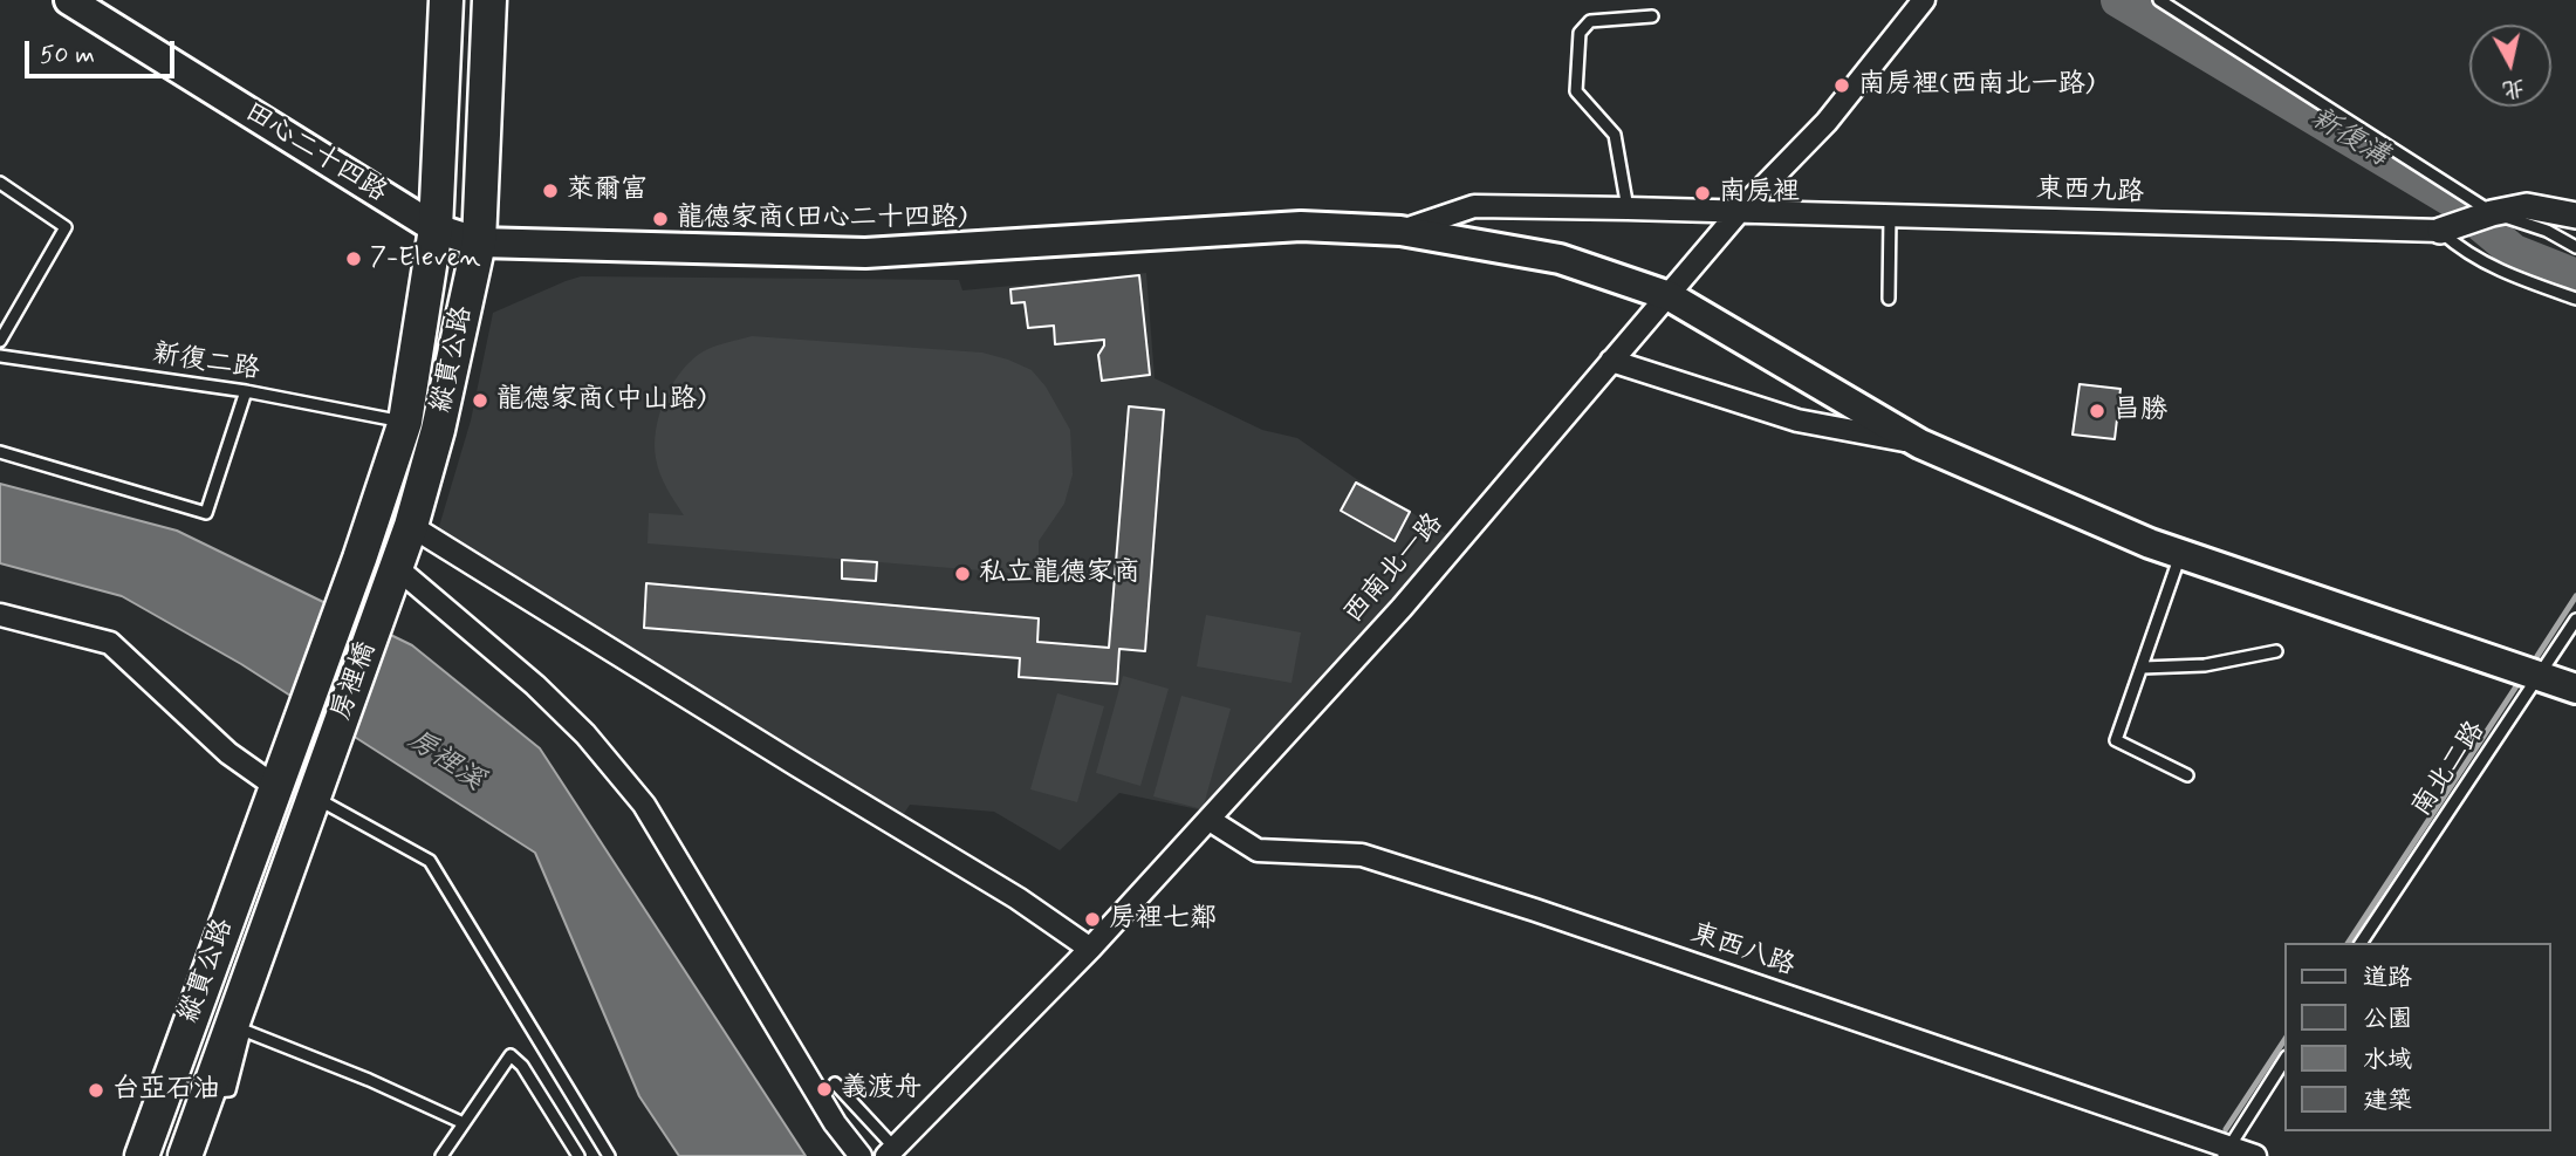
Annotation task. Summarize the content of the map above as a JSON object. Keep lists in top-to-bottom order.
{
  "streets": {
    "main road": ["田心二十四路", "縱貫公路", "房裡橋"],
    "street": ["東西九路", "西南北一路", "東西八路"],
    "lane": ["新復二路", "南北二路"]
  },
  "crossings": [
    ["田心二十四路", "東西九路"],
    ["田心二十四路", "縱貫公路"],
    ["田心二十四路", "西南北一路"],
    ["田心二十四路", "南北二路"],
    ["東西九路", "西南北一路"],
    ["縱貫公路", "新復二路"],
    ["縱貫公路", "房裡橋"],
    ["西南北一路", "東西八路"]
  ],
  "water": ["新復溝", "房裡溪"],
  "places": [
    "南房裡(西南北一路)",
    "萊爾富",
    "南房裡",
    "龍德家商(田心二十四路)",
    "7-Eleven",
    "龍德家商(中山路)",
    "昌勝",
    "私立龍德家商",
    "房裡七鄰",
    "義渡舟",
    "台亞石油"
  ],
  "legend": [
    "道路",
    "公園",
    "水域",
    "建築"
  ],
  "scale_bar": "50 m",
  "north": "bottom"
}
